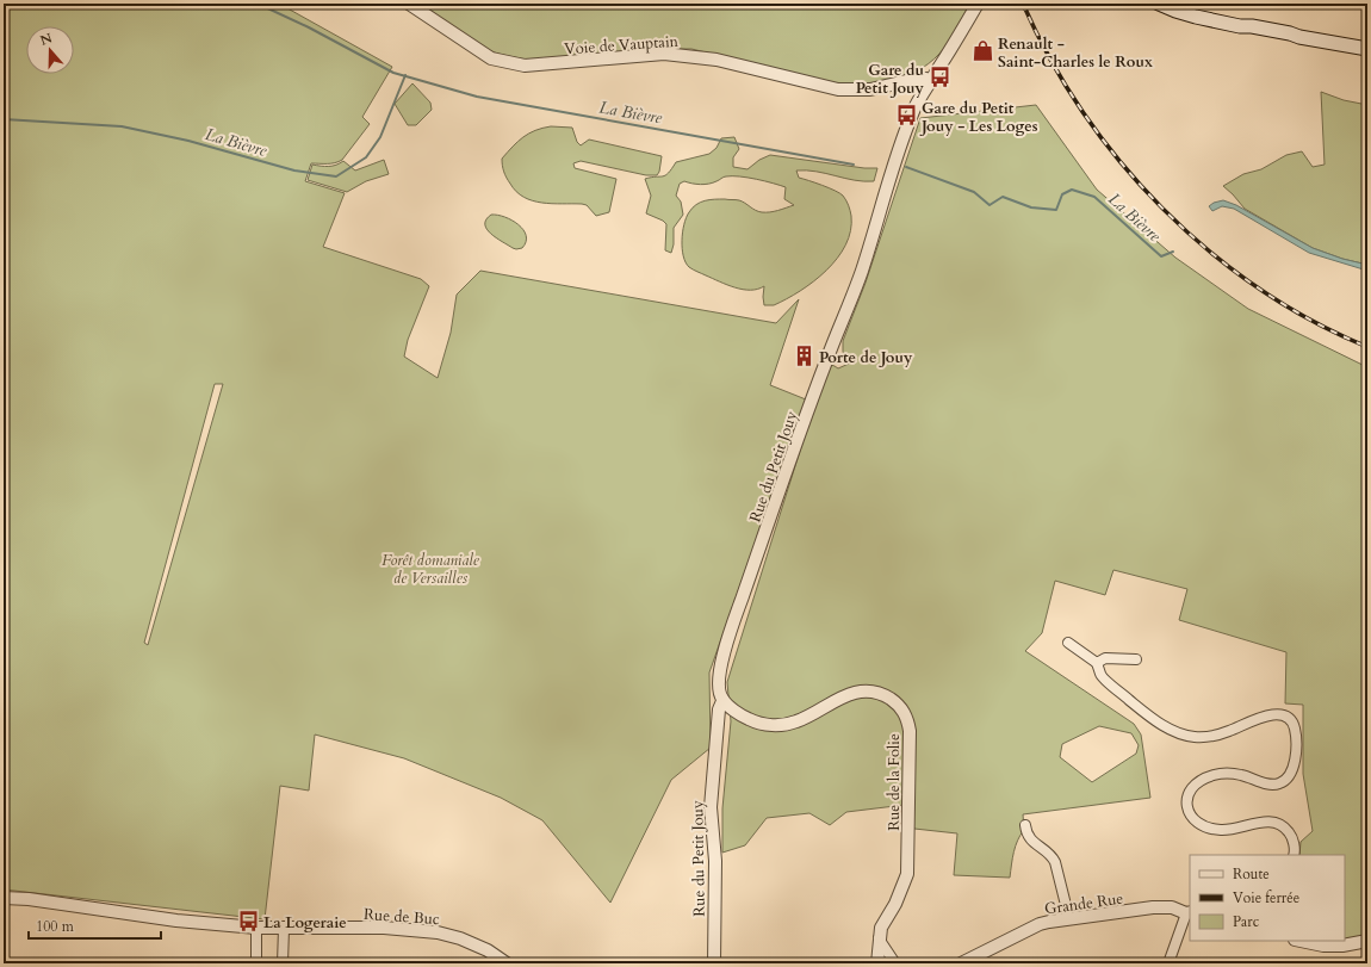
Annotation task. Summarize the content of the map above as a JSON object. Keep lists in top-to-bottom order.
{
  "streets": {
    "street": [
      "Voie de Vauptain",
      "Rue du Petit Jouy",
      "Rue de la Folie",
      "Grande Rue",
      "Rue de Buc"
    ]
  },
  "crossings": [
    ["Voie de Vauptain", "Rue du Petit Jouy"],
    ["Rue du Petit Jouy", "Rue de la Folie"]
  ],
  "water": ["La Bièvre"],
  "parks": ["Forêt domaniale de Versailles"],
  "places": {
    "shop": ["Renault - Saint-Charles le Roux"],
    "bus stop": ["Gare du Petit Jouy", "Gare du Petit Jouy - Les Loges", "La Logeraie"],
    "building": ["Porte de Jouy"]
  },
  "legend": ["Route", "Voie ferrée", "Parc"],
  "scale_bar": "100 m",
  "north": "top"
}
